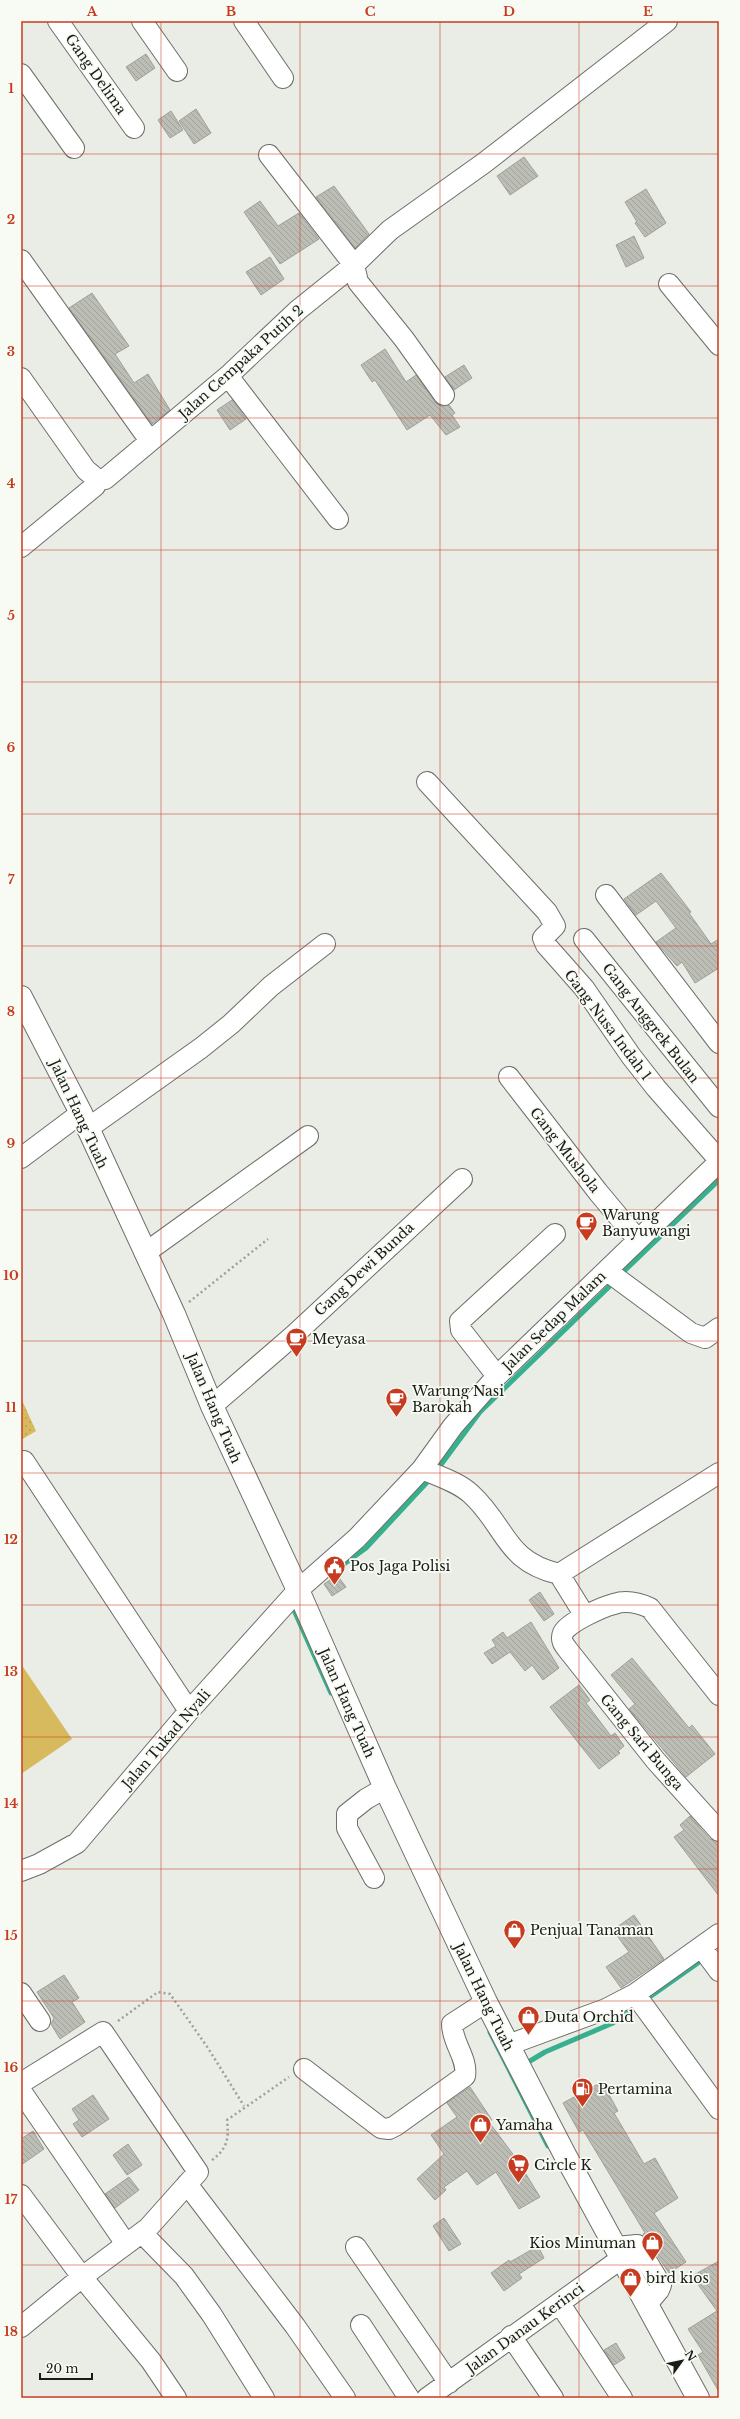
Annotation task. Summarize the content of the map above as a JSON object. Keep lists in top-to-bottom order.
{
  "streets": {
    "main road": ["Jalan Hang Tuah"],
    "street": [
      "Gang Delima",
      "Jalan Cempaka Putih 2",
      "Gang Anggrek Bulan",
      "Gang Nusa Indah 1",
      "Gang Mushola",
      "Gang Dewi Bunda",
      "Jalan Sedap Malam",
      "Jalan Tukad Nyali",
      "Gang Sari Bunga",
      "Jalan Danau Kerinci"
    ]
  },
  "crossings": [
    ["Gang Nusa Indah 1", "Jalan Sedap Malam"],
    ["Jalan Hang Tuah", "Gang Dewi Bunda"],
    ["Jalan Hang Tuah", "Jalan Sedap Malam"],
    ["Jalan Hang Tuah", "Jalan Tukad Nyali"],
    ["Jalan Hang Tuah", "Jalan Danau Kerinci"],
    ["Gang Mushola", "Jalan Sedap Malam"],
    ["Jalan Sedap Malam", "Jalan Tukad Nyali"]
  ],
  "places": {
    "cafe": ["Warung Banyuwangi", "Meyasa", "Warung Nasi Barokah"],
    "public building": ["Pos Jaga Polisi"],
    "shop": [
      "Penjual Tanaman",
      "Duta Orchid",
      "Yamaha",
      "Kios Minuman",
      "bird kios"
    ],
    "fuel station": ["Pertamina"],
    "supermarket": ["Circle K"]
  },
  "scale_bar": "20 m",
  "north": "top right",
  "grid": {
    "columns": [
      "A",
      "B",
      "C",
      "D",
      "E"
    ],
    "rows": [
      "1",
      "2",
      "3",
      "4",
      "5",
      "6",
      "7",
      "8",
      "9",
      "10",
      "11",
      "12",
      "13",
      "14",
      "15",
      "16",
      "17",
      "18"
    ]
  }
}
